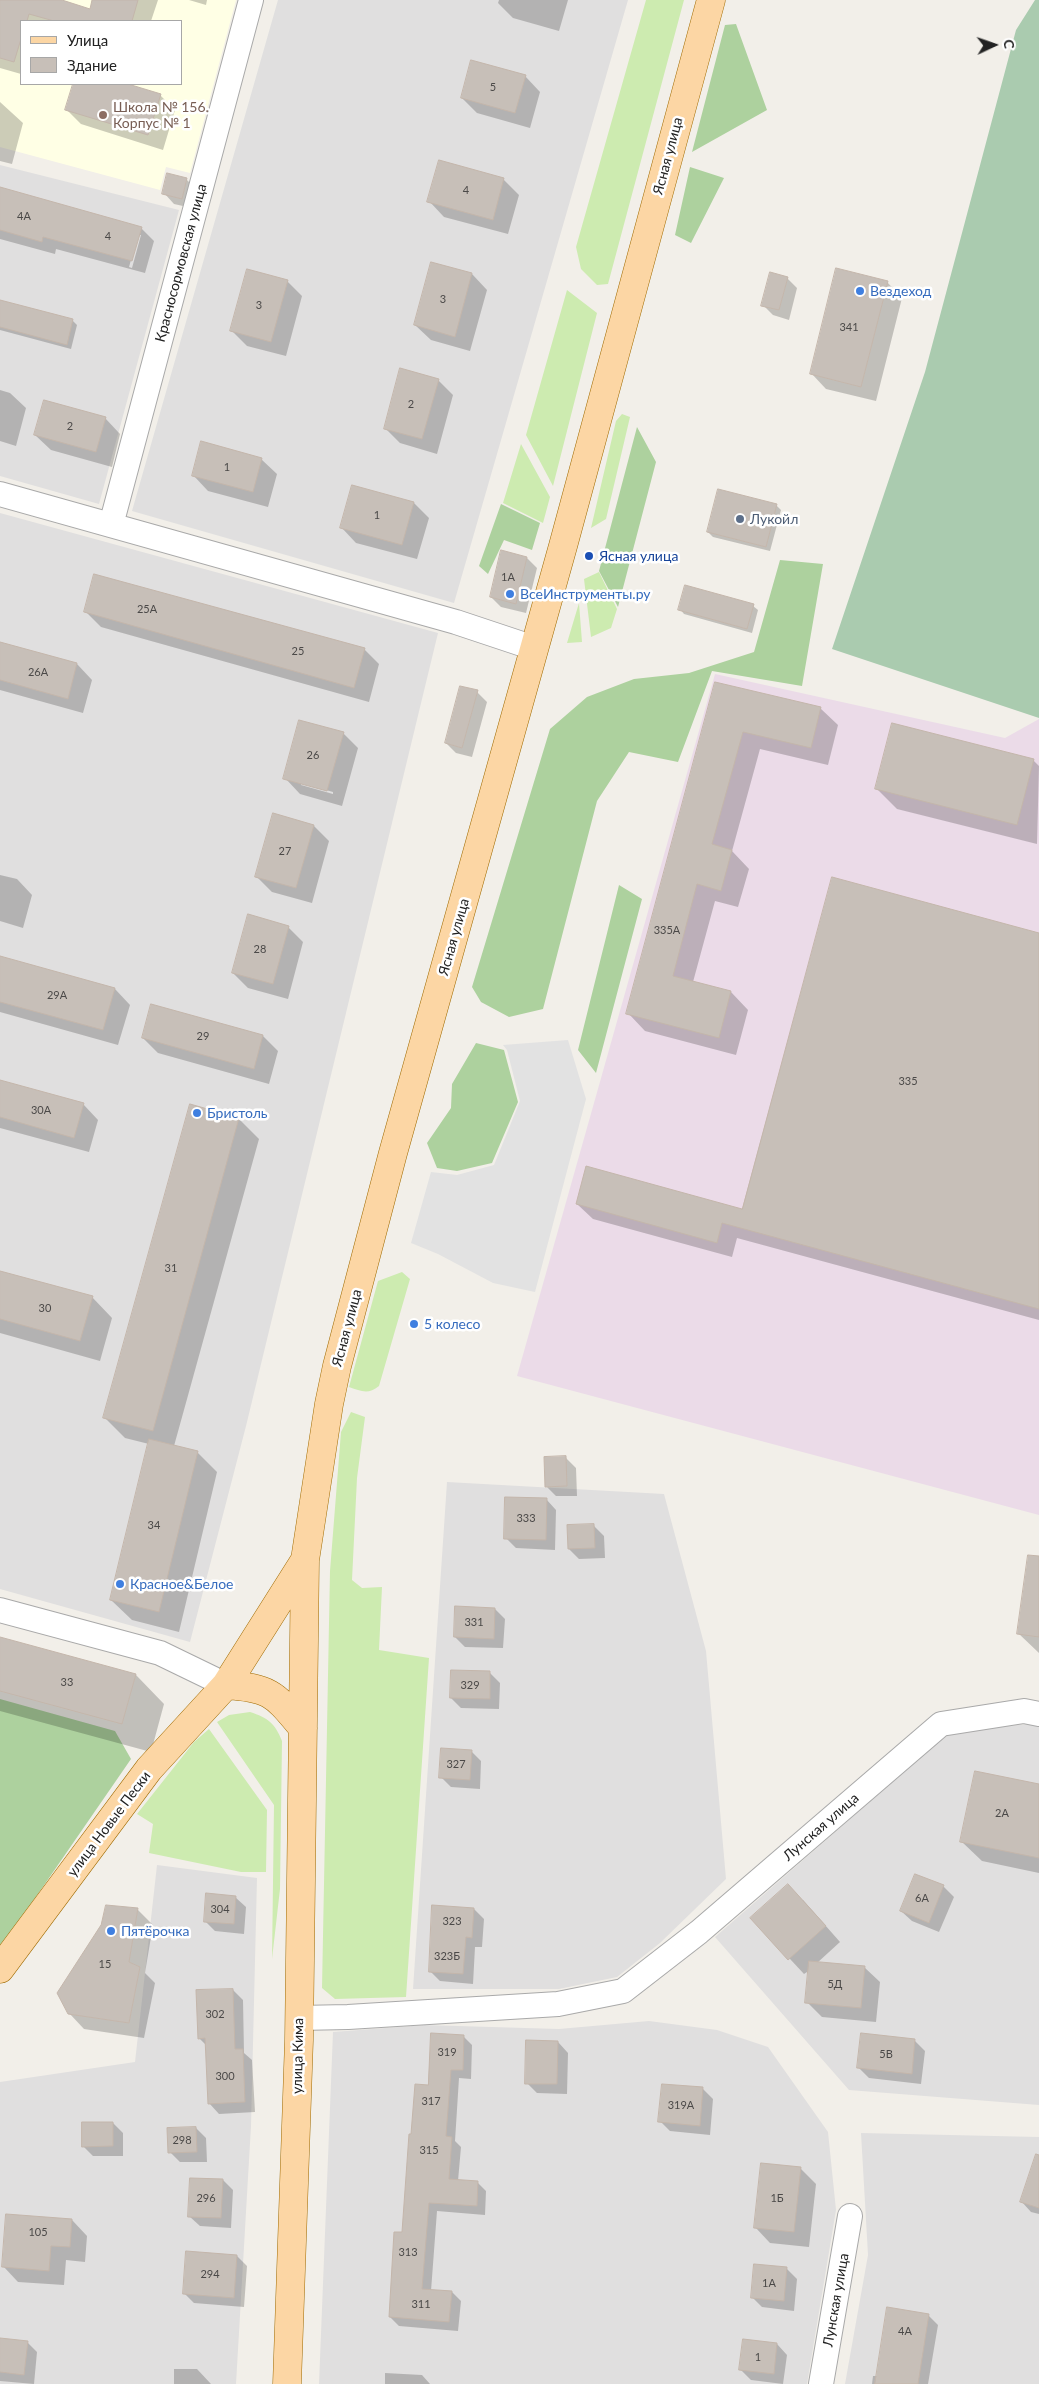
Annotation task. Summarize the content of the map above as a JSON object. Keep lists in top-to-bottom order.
{
  "streets": {
    "main road": ["Ясная улица", "улица Новые Пески", "улица Кима"],
    "street": ["Красносормовская улица", "Лунская улица"]
  },
  "crossings": [
    ["Ясная улица", "улица Новые Пески"],
    ["Ясная улица", "улица Кима"],
    ["улица Новые Пески", "улица Кима"],
    ["Лунская улица", "улица Кима"]
  ],
  "places": [
    "Школа № 156. Корпус № 1",
    "Вездеход",
    "Лукойл",
    "Ясная улица",
    "ВсеИнструменты.ру",
    "Бристоль",
    "5 колесо",
    "Красное&Белое",
    "Пятёрочка"
  ],
  "house_numbers": [
    "5",
    "4",
    "4А",
    "4",
    "3",
    "3",
    "341",
    "2",
    "2",
    "1",
    "1",
    "1А",
    "25А",
    "25",
    "26А",
    "26",
    "27",
    "335А",
    "28",
    "29А",
    "29",
    "335",
    "30А",
    "31",
    "30",
    "333",
    "34",
    "331",
    "33",
    "329",
    "327",
    "2А",
    "6А",
    "304",
    "323",
    "323Б",
    "15",
    "5Д",
    "302",
    "319",
    "5В",
    "300",
    "317",
    "319А",
    "298",
    "315",
    "296",
    "1Б",
    "105",
    "313",
    "294",
    "1А",
    "311",
    "4А",
    "1"
  ],
  "legend": ["Улица", "Здание"],
  "north": "right"
}
